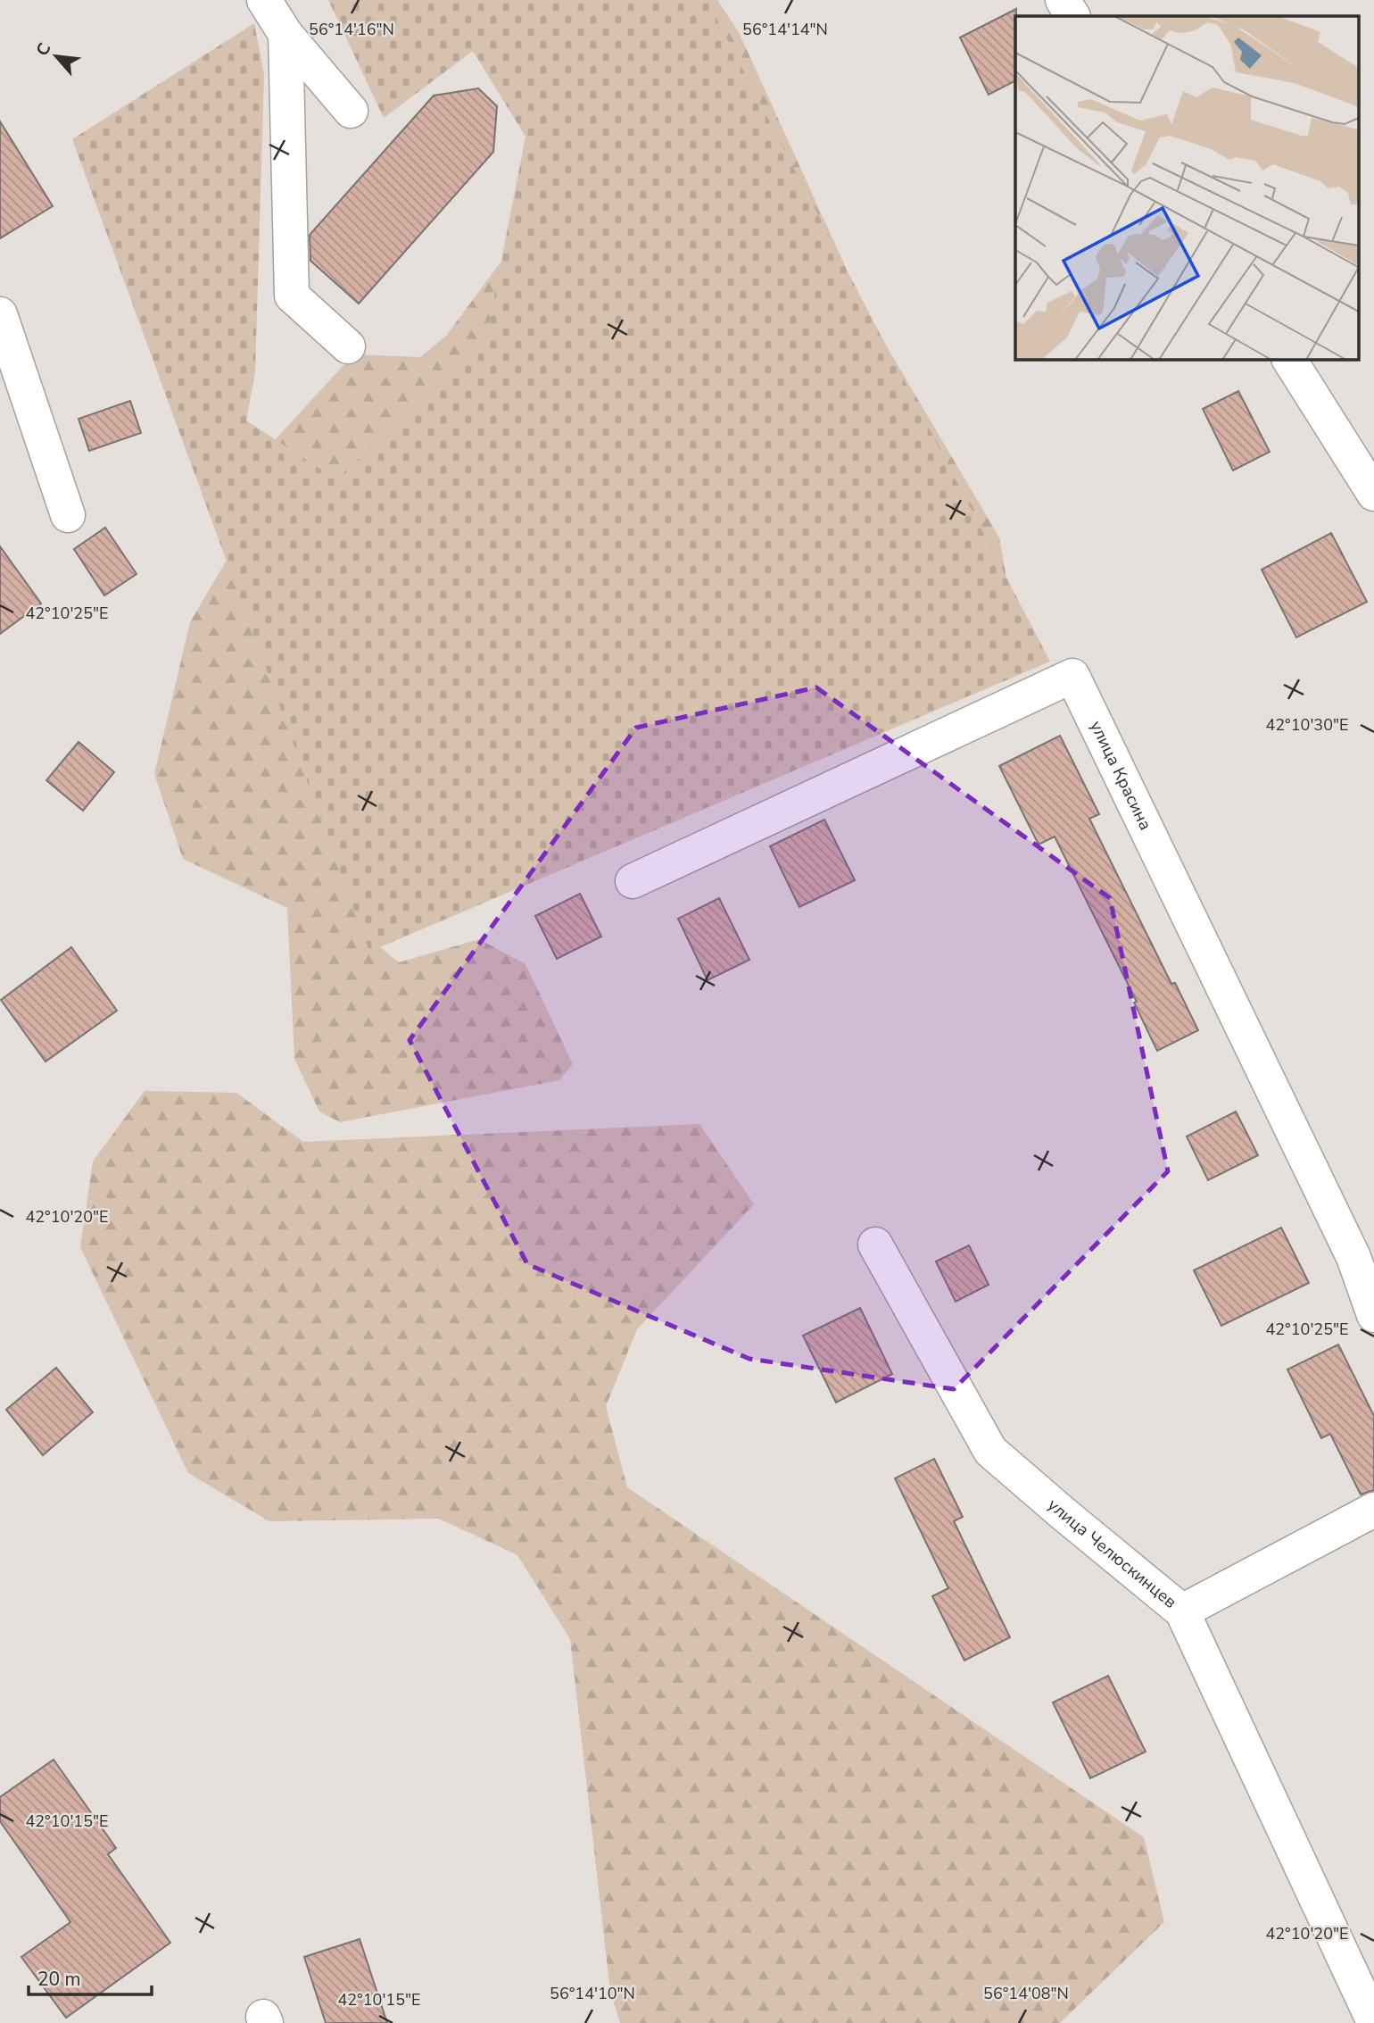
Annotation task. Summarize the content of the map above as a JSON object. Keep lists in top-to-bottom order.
{
  "streets": {
    "street": ["улица Красина", "улица Челюскинцев"]
  },
  "scale_bar": "20 m",
  "north": "top left",
  "coordinates": [
    "56°14'16\"N",
    "56°14'14\"N",
    "42°10'25\"E",
    "42°10'30\"E",
    "42°10'20\"E",
    "42°10'15\"E",
    "56°14'10\"N",
    "56°14'08\"N"
  ]
}
